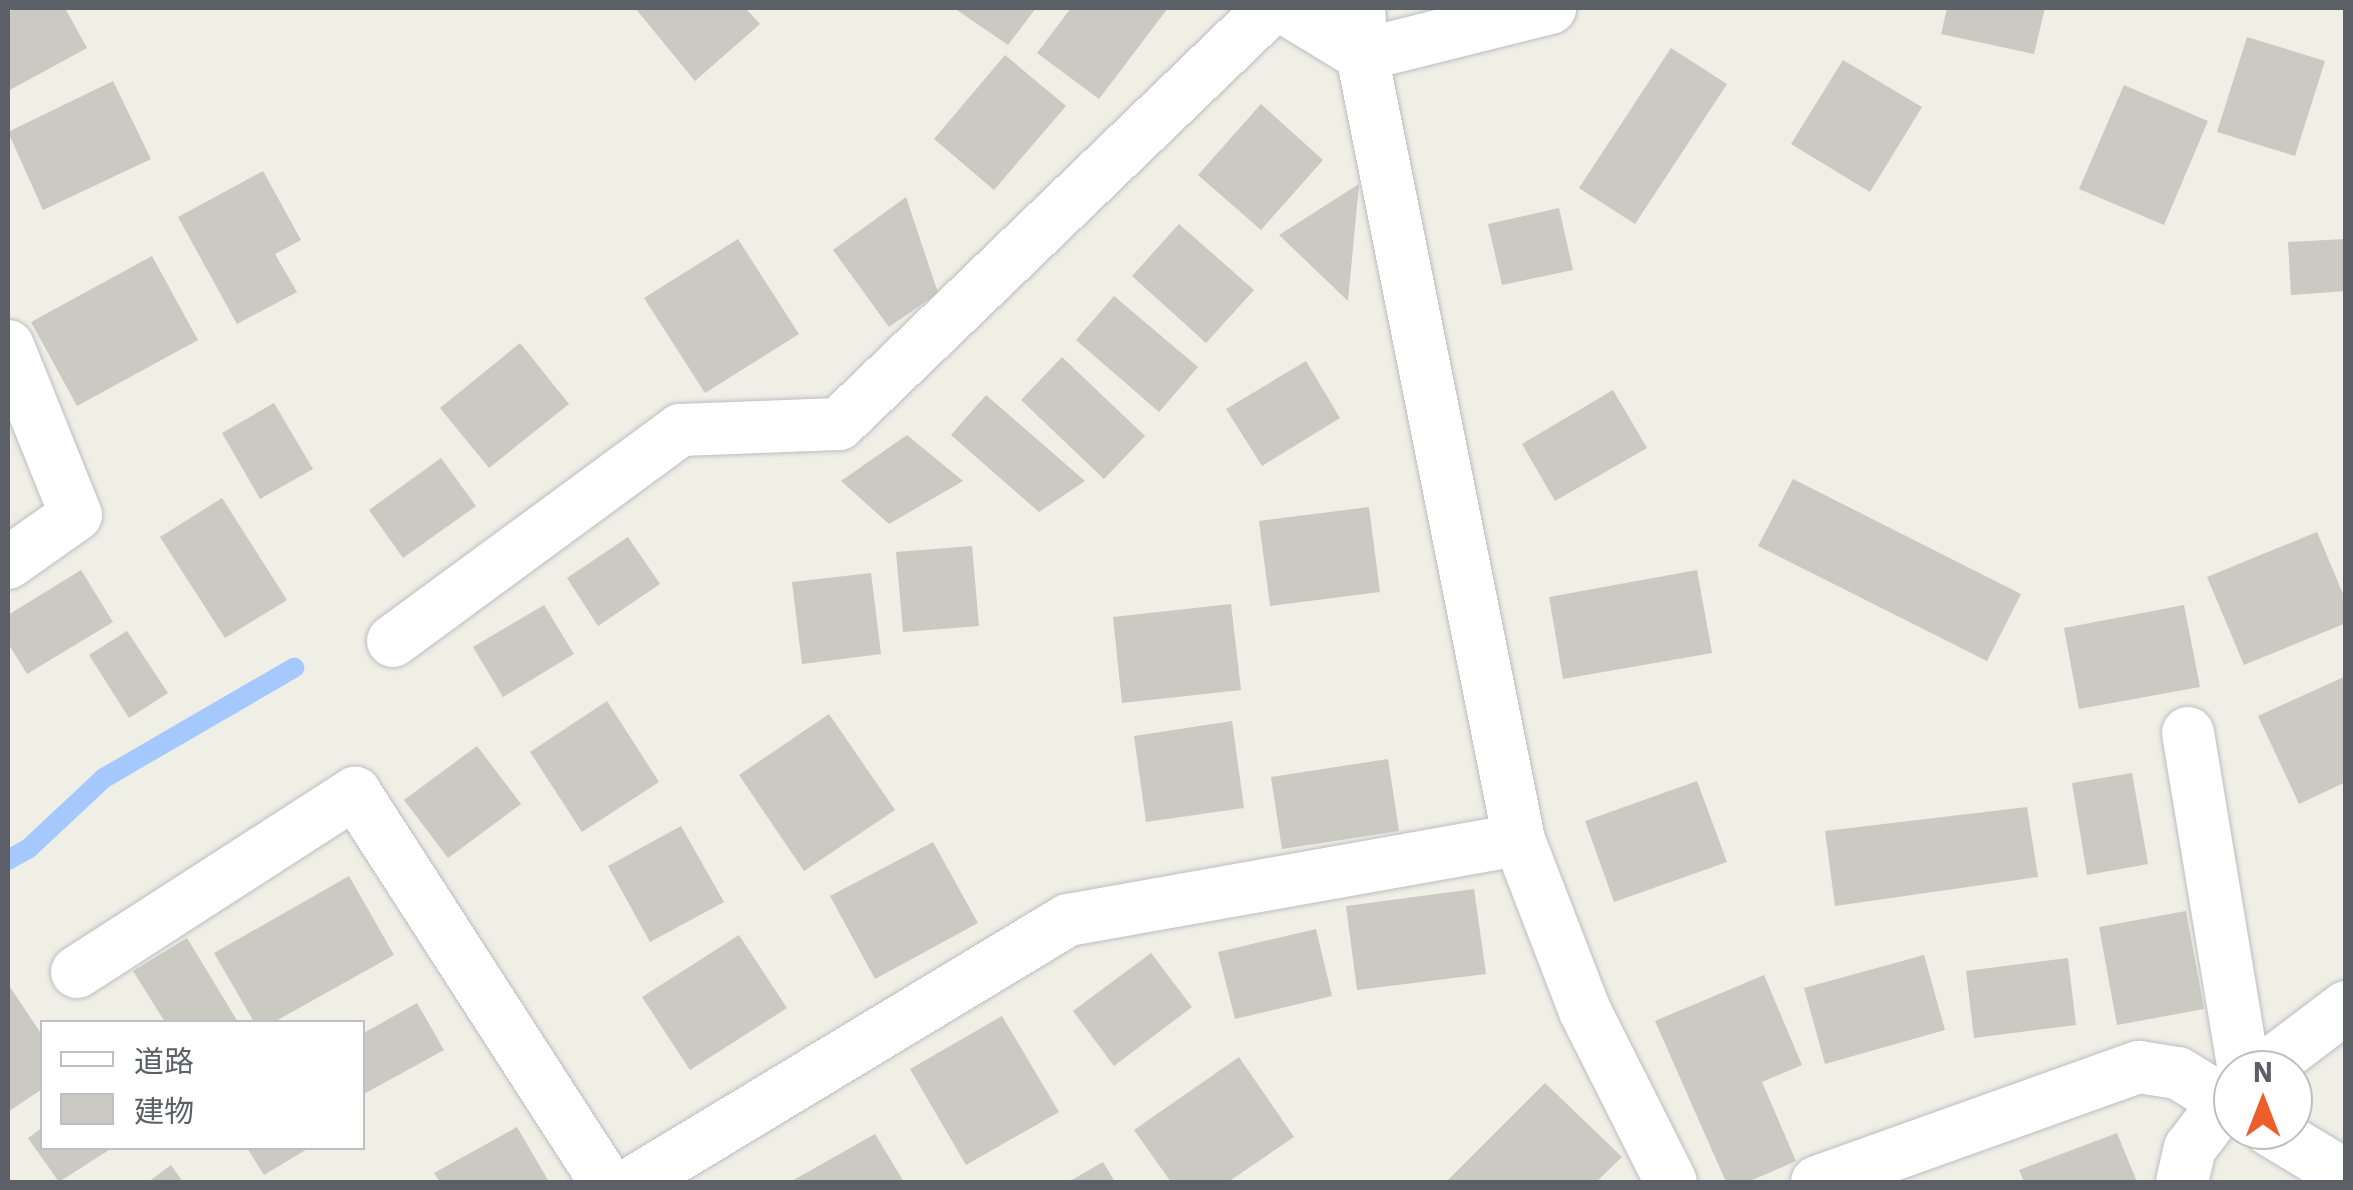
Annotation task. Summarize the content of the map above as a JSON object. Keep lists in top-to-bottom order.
{
  "legend": ["道路", "建物"],
  "north": "top"
}
